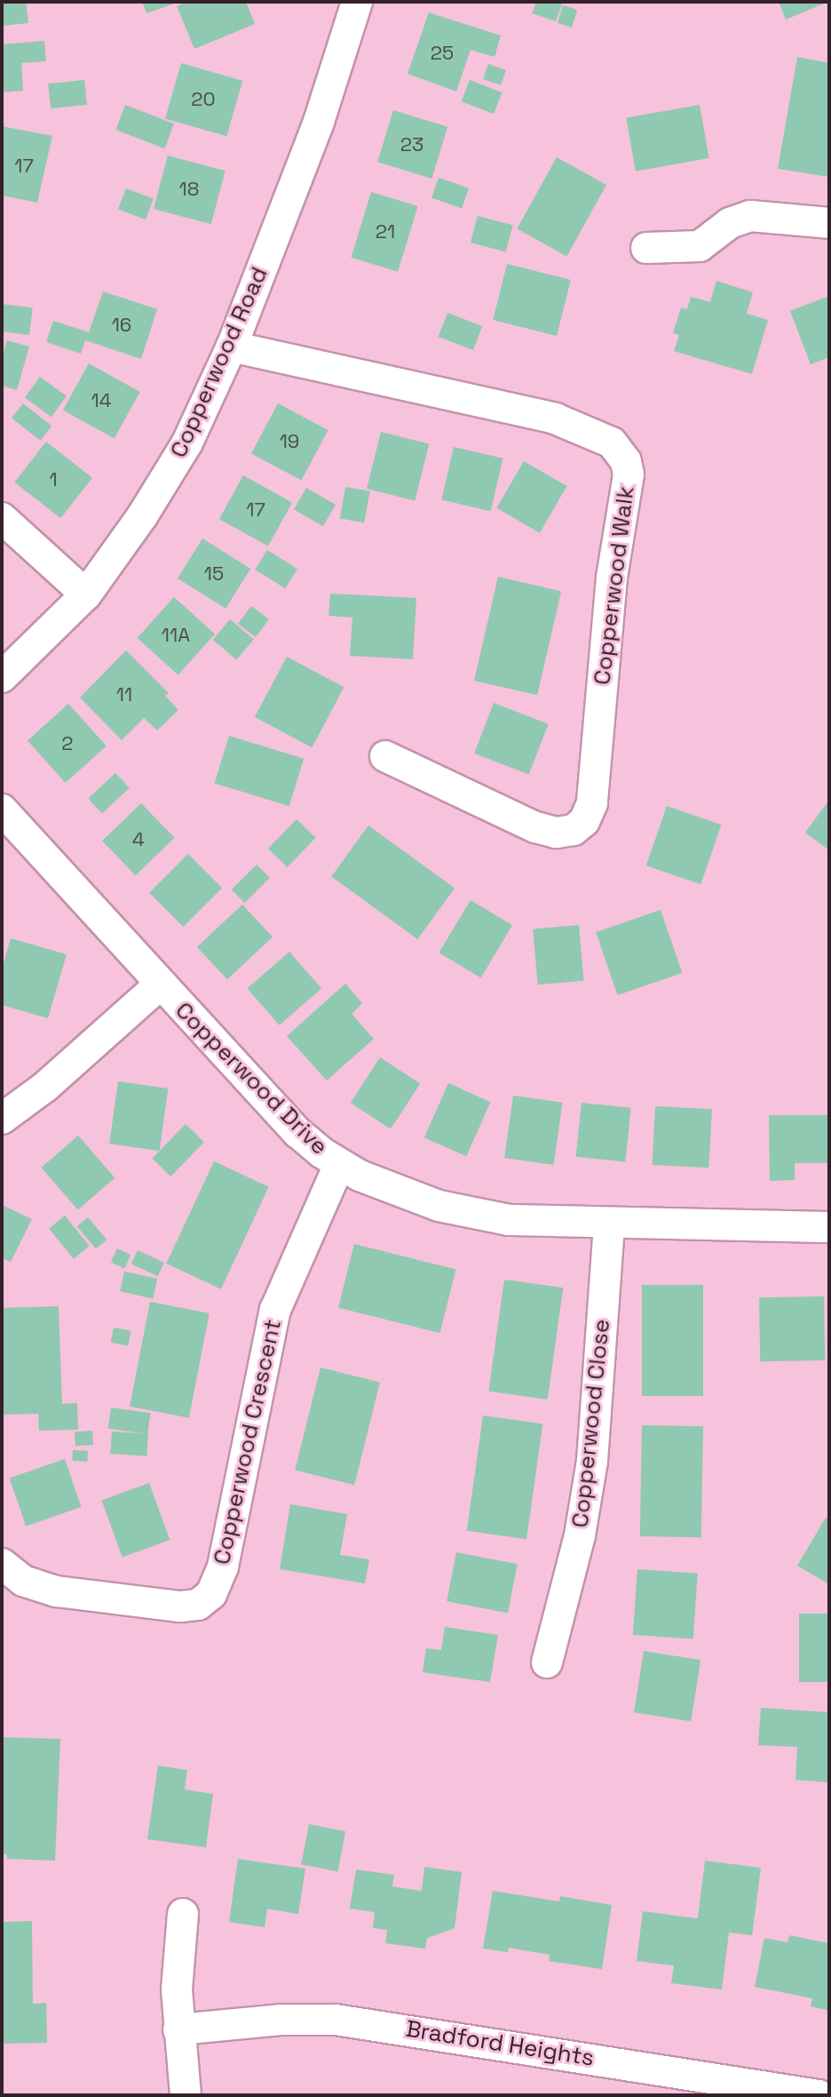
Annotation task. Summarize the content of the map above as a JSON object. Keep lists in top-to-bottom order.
{
  "streets": {
    "street": [
      "Copperwood Road",
      "Copperwood Walk",
      "Copperwood Drive",
      "Copperwood Close",
      "Copperwood Crescent",
      "Bradford Heights"
    ]
  },
  "crossings": [
    ["Copperwood Road", "Copperwood Walk"],
    ["Copperwood Drive", "Copperwood Close"],
    ["Copperwood Drive", "Copperwood Crescent"]
  ],
  "house_numbers": [
    "25",
    "20",
    "23",
    "17",
    "18",
    "21",
    "16",
    "14",
    "19",
    "1",
    "17",
    "15",
    "11A",
    "11",
    "2",
    "4"
  ]
}
